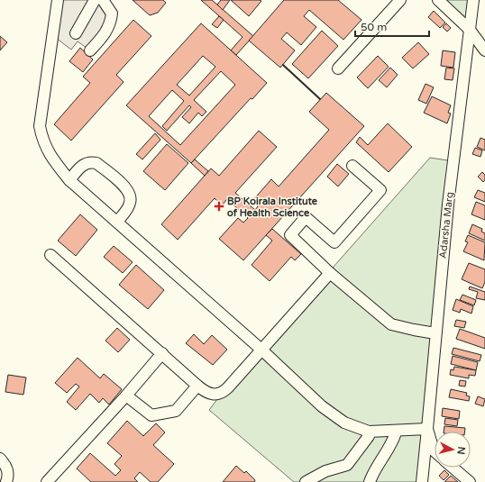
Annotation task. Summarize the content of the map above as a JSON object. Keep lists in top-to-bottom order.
{
  "streets": {
    "street": ["Adarsha Marg"]
  },
  "places": {
    "health": ["BP Koirala Institute of Health Science"]
  },
  "scale_bar": "50 m",
  "north": "right"
}
